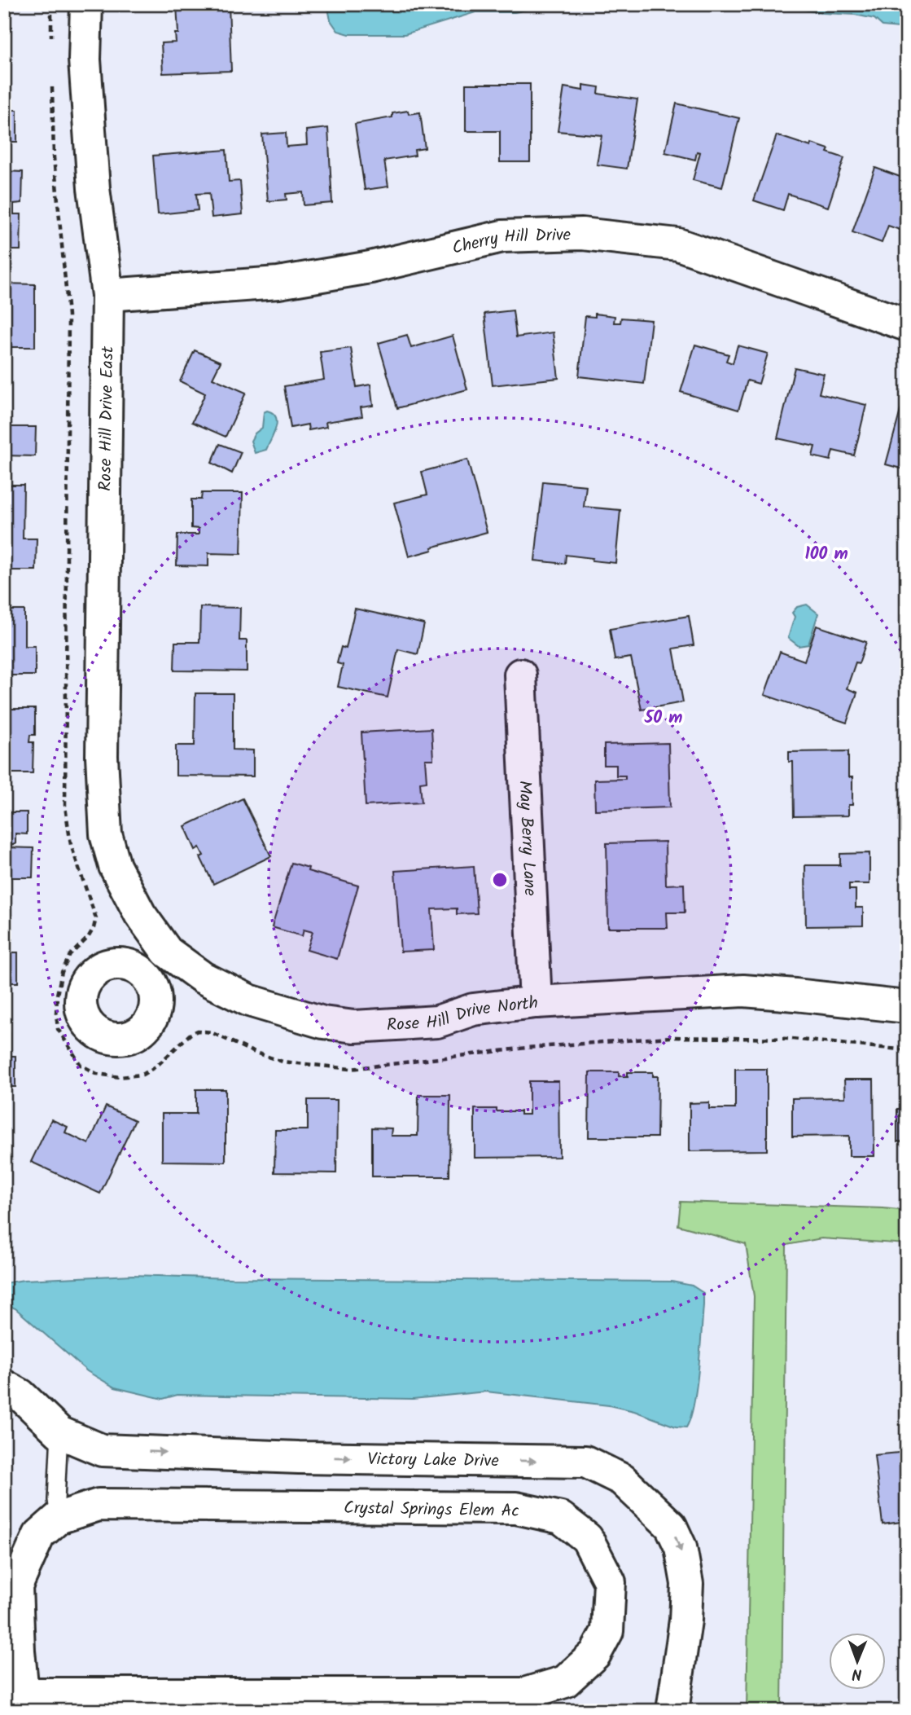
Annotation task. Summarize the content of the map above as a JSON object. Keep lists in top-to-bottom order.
{
  "streets": {
    "street": [
      "Cherry Hill Drive",
      "Rose Hill Drive East",
      "May Berry Lane",
      "Rose Hill Drive North",
      "Victory Lake Drive",
      "Crystal Springs Elem Ac"
    ]
  },
  "crossings": [
    ["Cherry Hill Drive", "Rose Hill Drive East"],
    ["Rose Hill Drive East", "Rose Hill Drive North"],
    ["May Berry Lane", "Rose Hill Drive North"]
  ],
  "one_way": ["Victory Lake Drive"],
  "north": "bottom",
  "rings": ["100 m", "50 m"]
}
